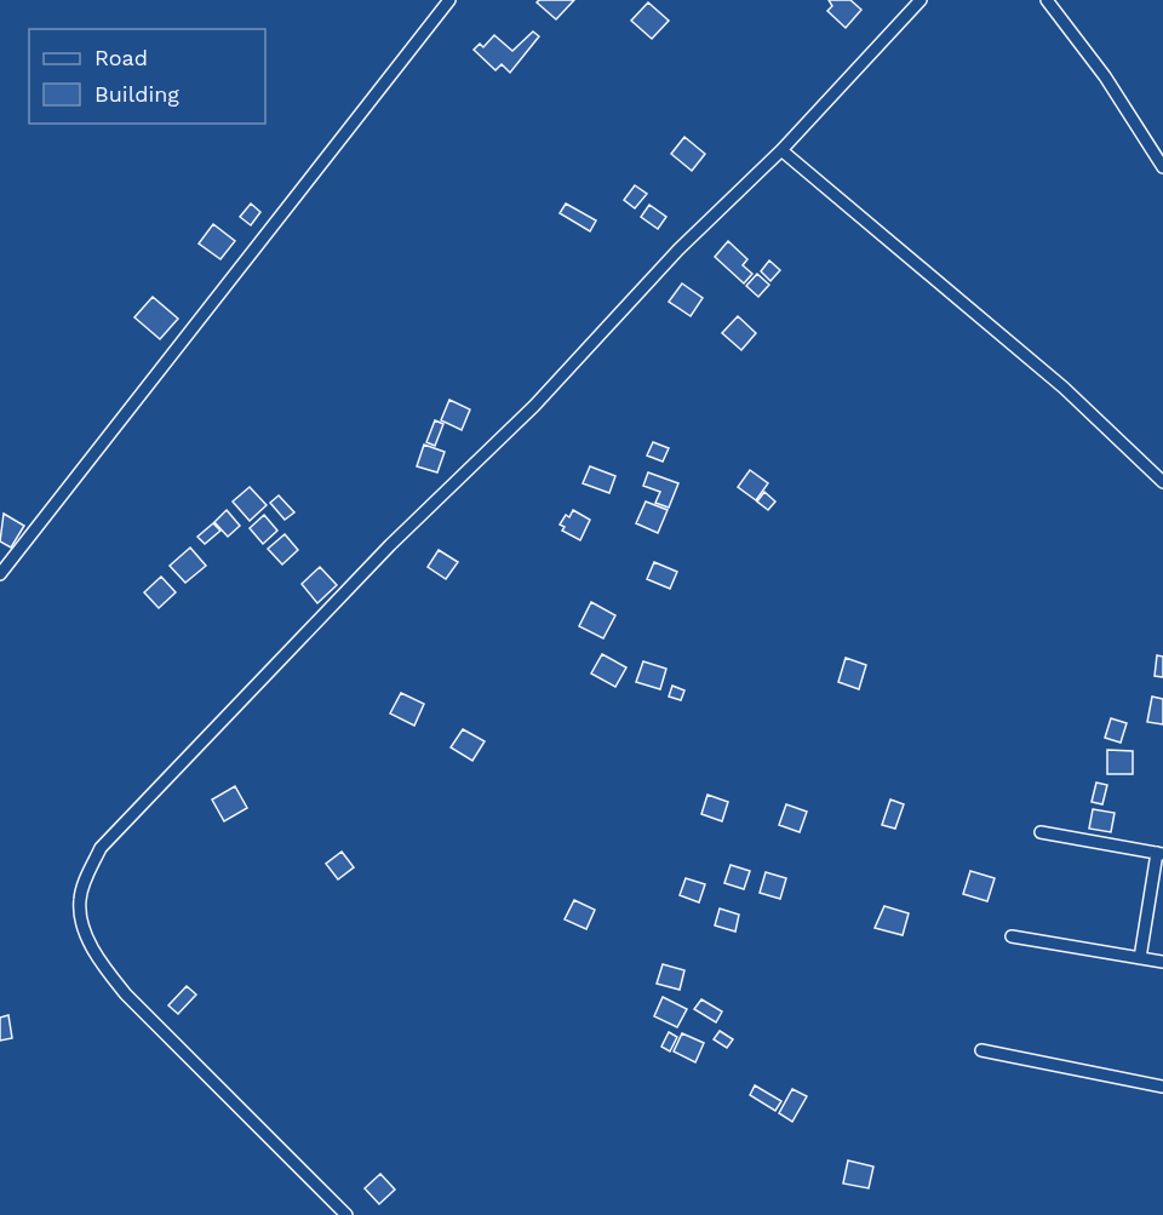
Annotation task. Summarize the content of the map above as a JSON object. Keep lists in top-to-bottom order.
{
  "legend": ["Road", "Building"]
}
